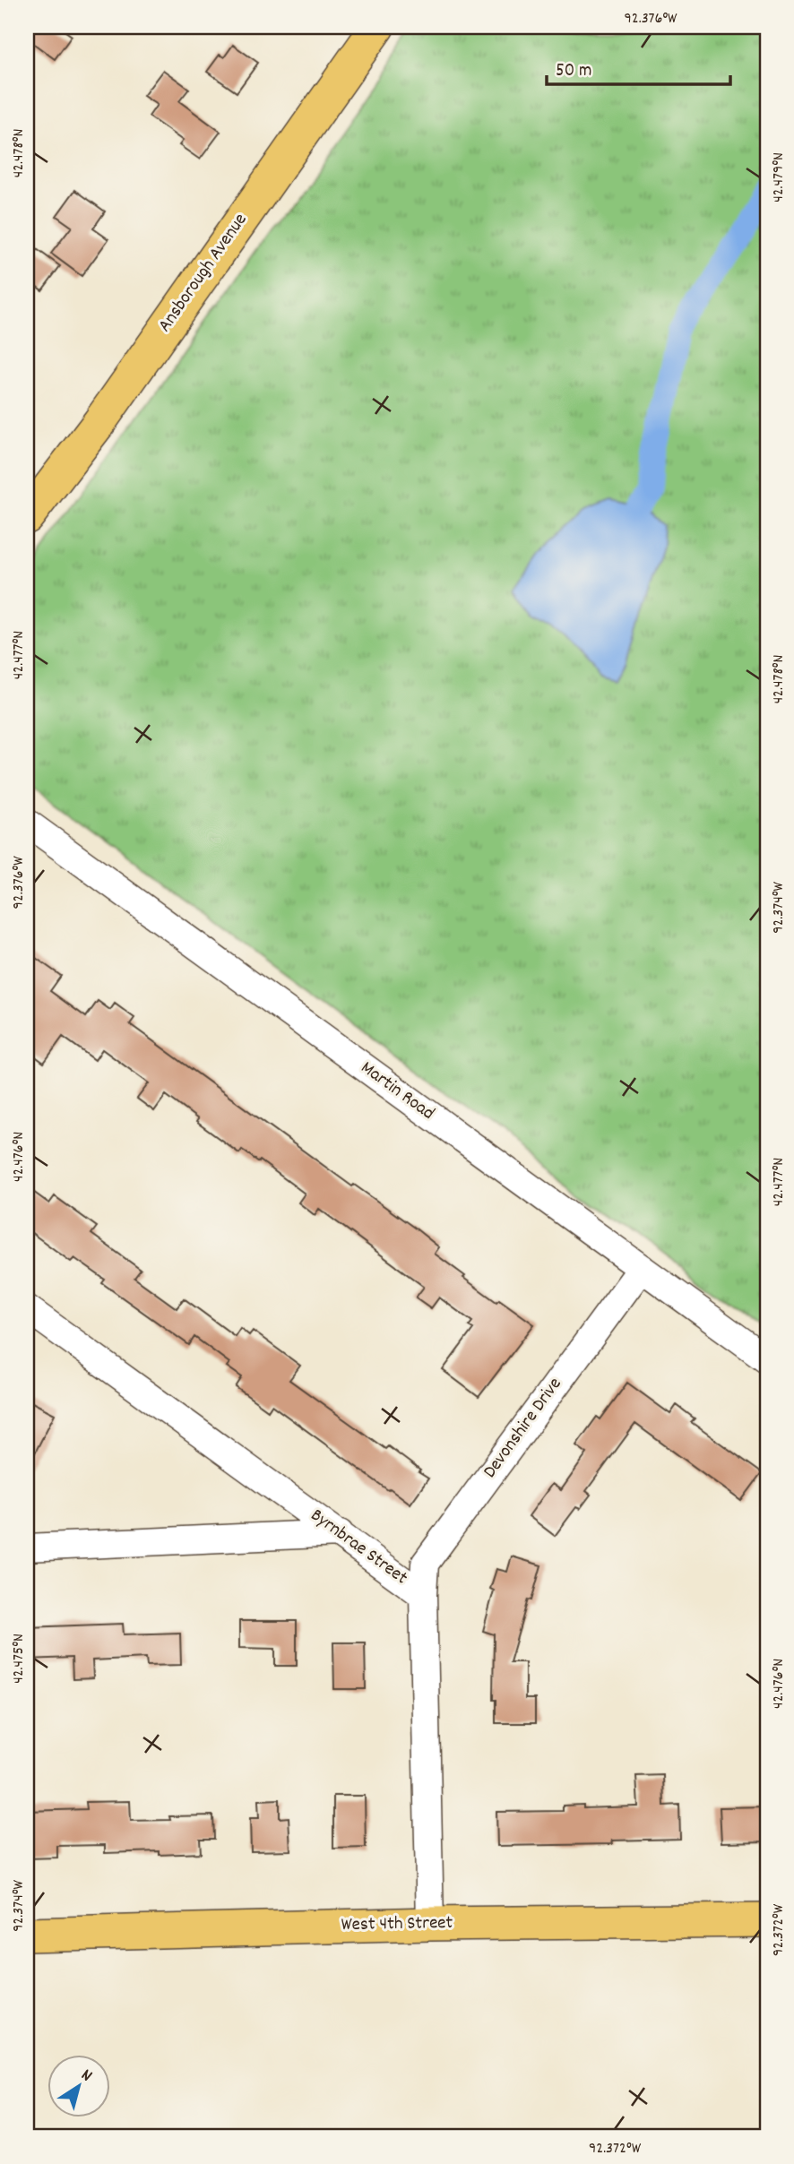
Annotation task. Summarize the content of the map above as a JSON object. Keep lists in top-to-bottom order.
{
  "streets": {
    "main road": ["Ansborough Avenue", "West 4th Street"],
    "street": ["Martin Road", "Devonshire Drive", "Byrnbrae Street"]
  },
  "crossings": [
    ["Martin Road", "Devonshire Drive"],
    ["Devonshire Drive", "Byrnbrae Street"],
    ["Byrnbrae Street", "West 4th Street"]
  ],
  "scale_bar": "50 m",
  "north": "top right",
  "coordinates": [
    "92.376°W",
    "42.478°N",
    "42.479°N",
    "42.477°N",
    "92.374°W",
    "42.476°N",
    "42.475°N",
    "92.372°W"
  ]
}
